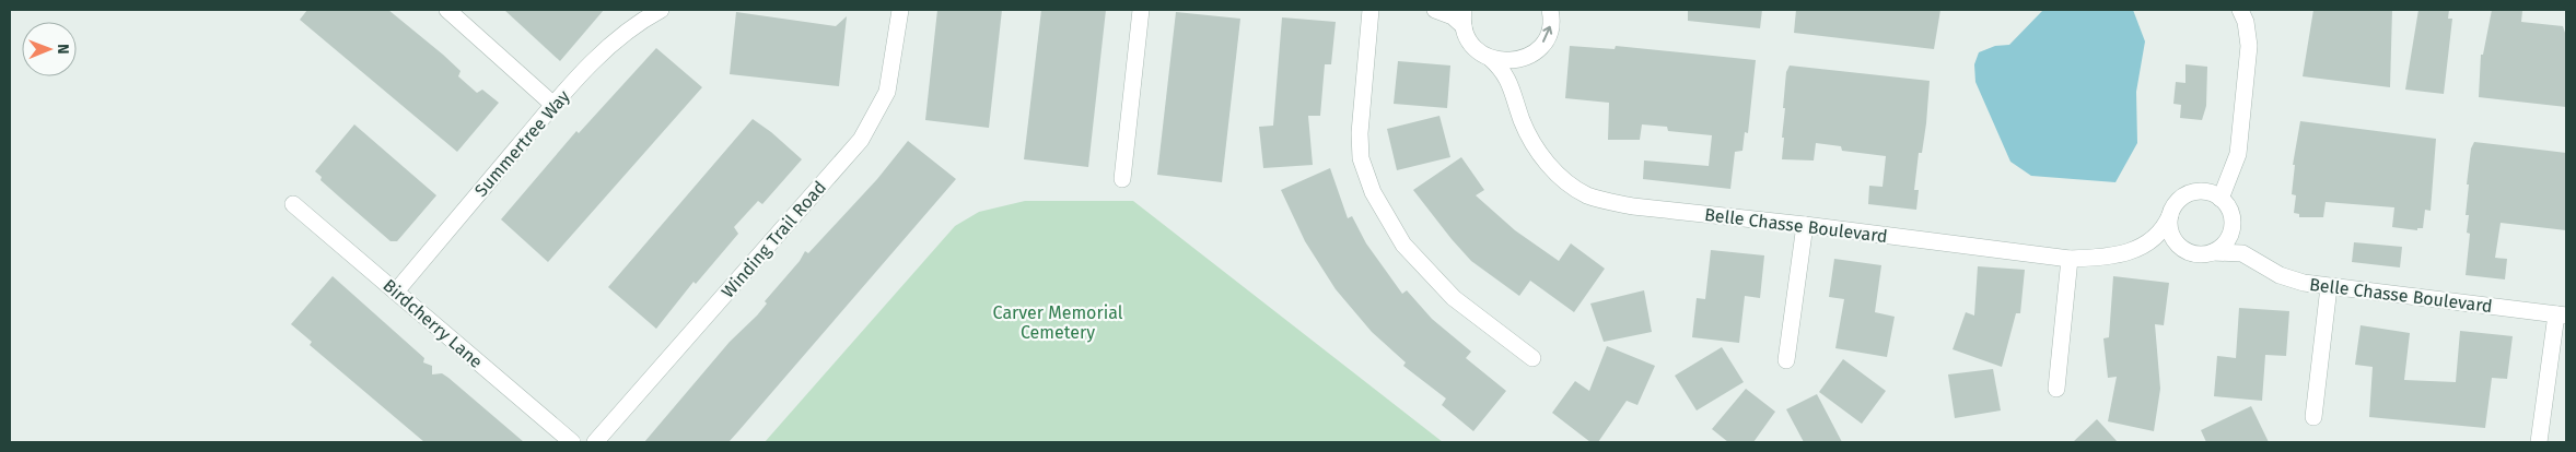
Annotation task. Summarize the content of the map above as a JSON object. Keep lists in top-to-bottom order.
{
  "streets": {
    "street": [
      "Summertree Way",
      "Belle Chasse Boulevard",
      "Winding Trail Road",
      "Birdcherry Lane"
    ]
  },
  "crossings": [
    ["Summertree Way", "Birdcherry Lane"]
  ],
  "parks": ["Carver Memorial Cemetery"],
  "north": "right"
}
